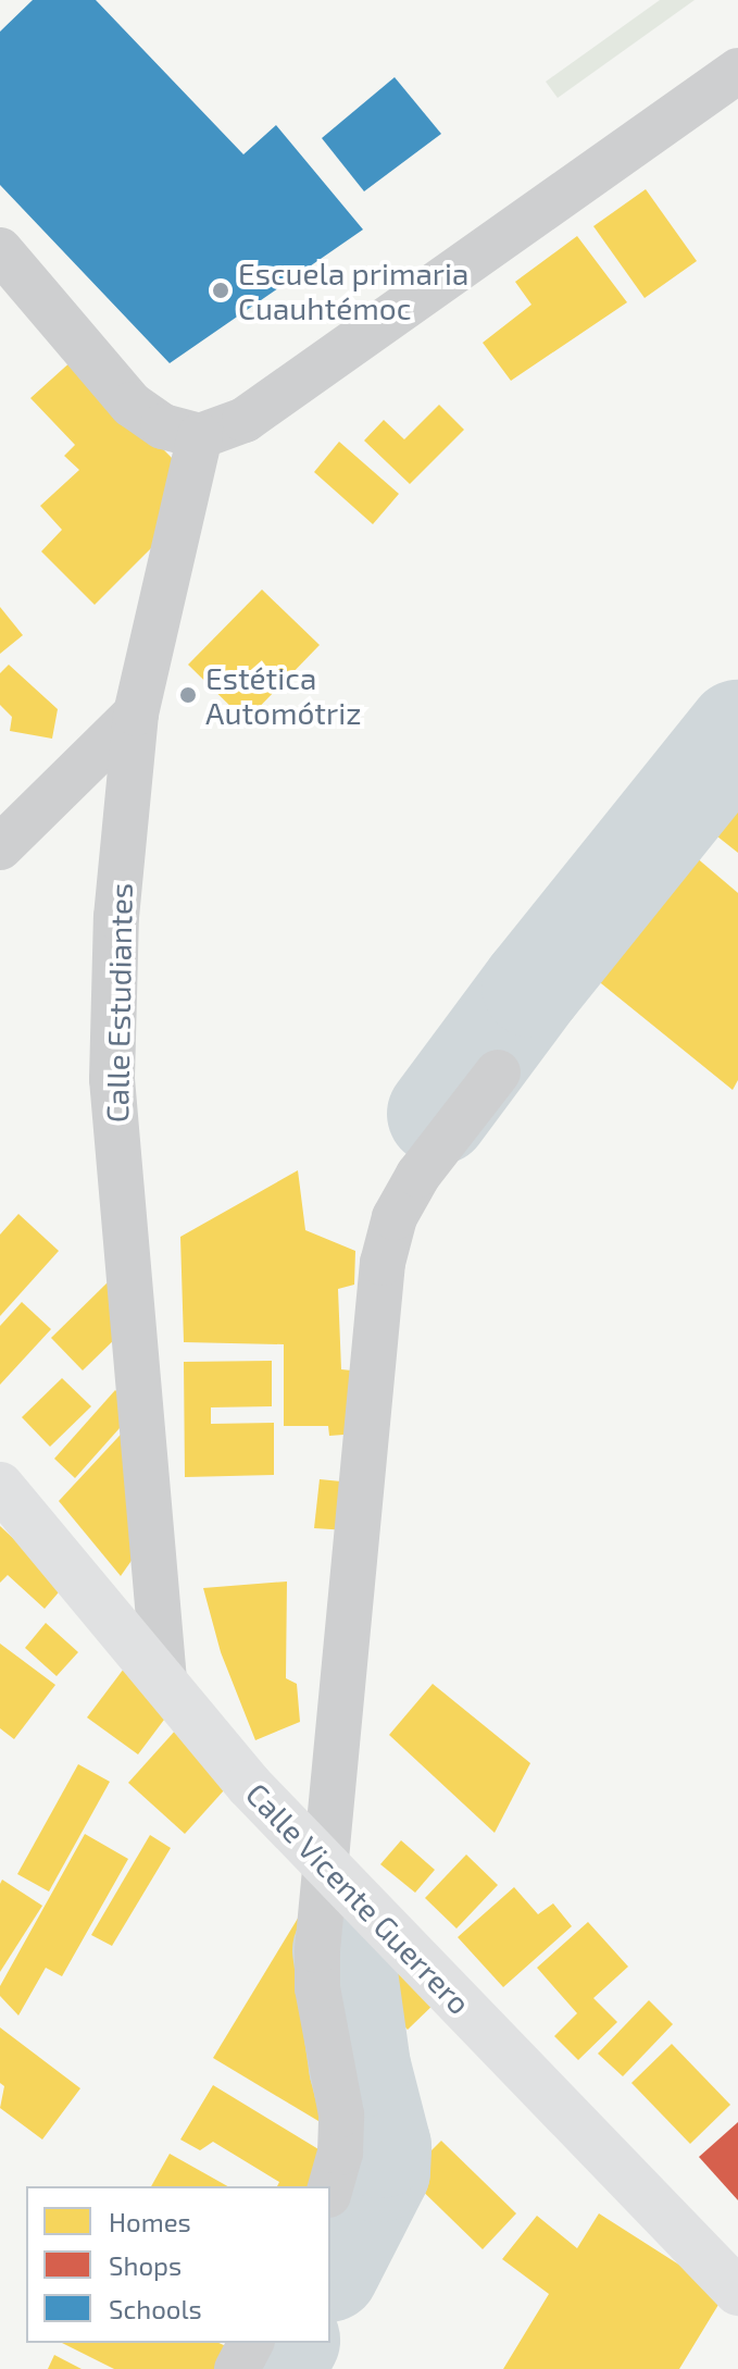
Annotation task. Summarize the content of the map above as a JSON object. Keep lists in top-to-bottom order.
{
  "streets": {
    "main road": ["Calle Vicente Guerrero"],
    "street": ["Calle Estudiantes"]
  },
  "crossings": [
    ["Calle Estudiantes", "Calle Vicente Guerrero"]
  ],
  "places": ["Escuela primaria Cuauhtémoc", "Estética Automótriz"],
  "legend": ["Homes", "Shops", "Schools"]
}
